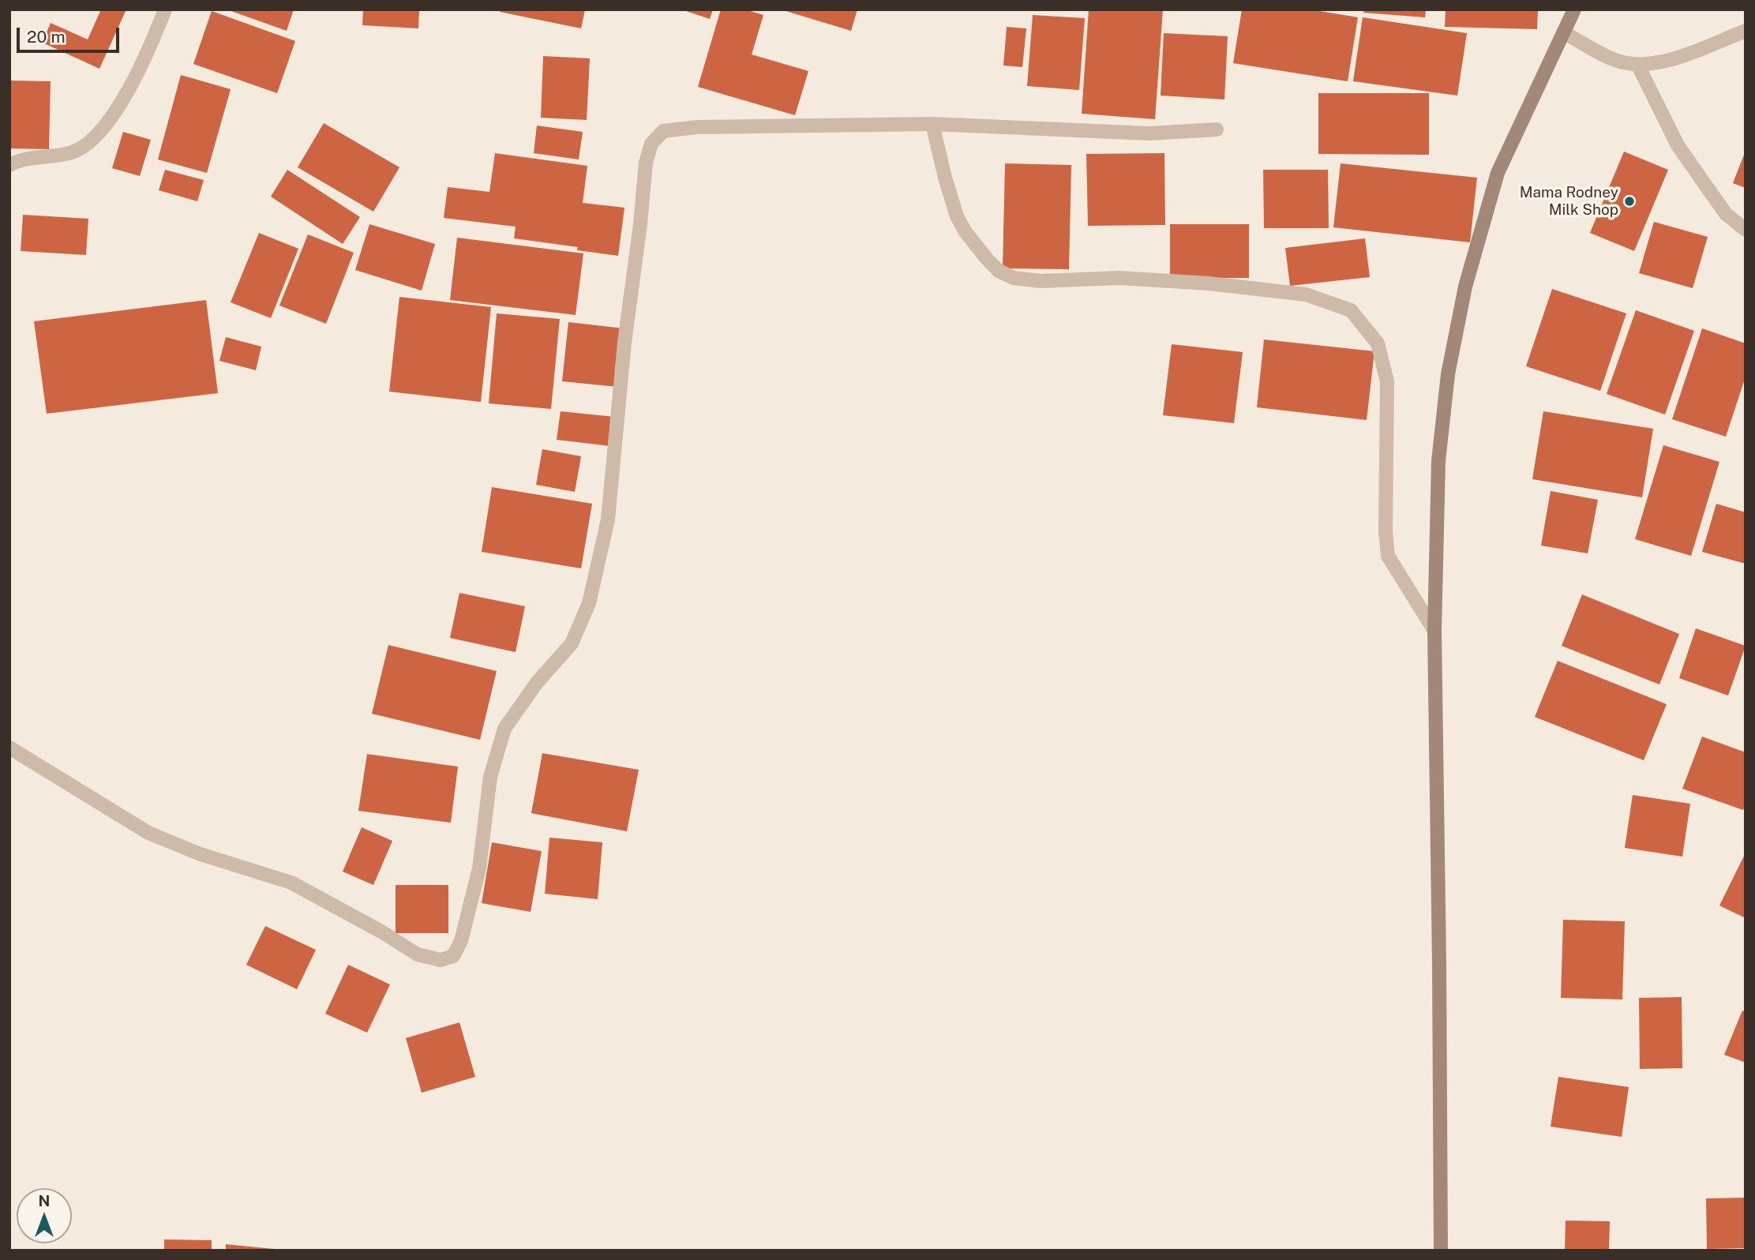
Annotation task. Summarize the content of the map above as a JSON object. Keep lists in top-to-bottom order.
{
  "places": ["Mama Rodney Milk Shop"],
  "scale_bar": "20 m",
  "north": "top"
}
